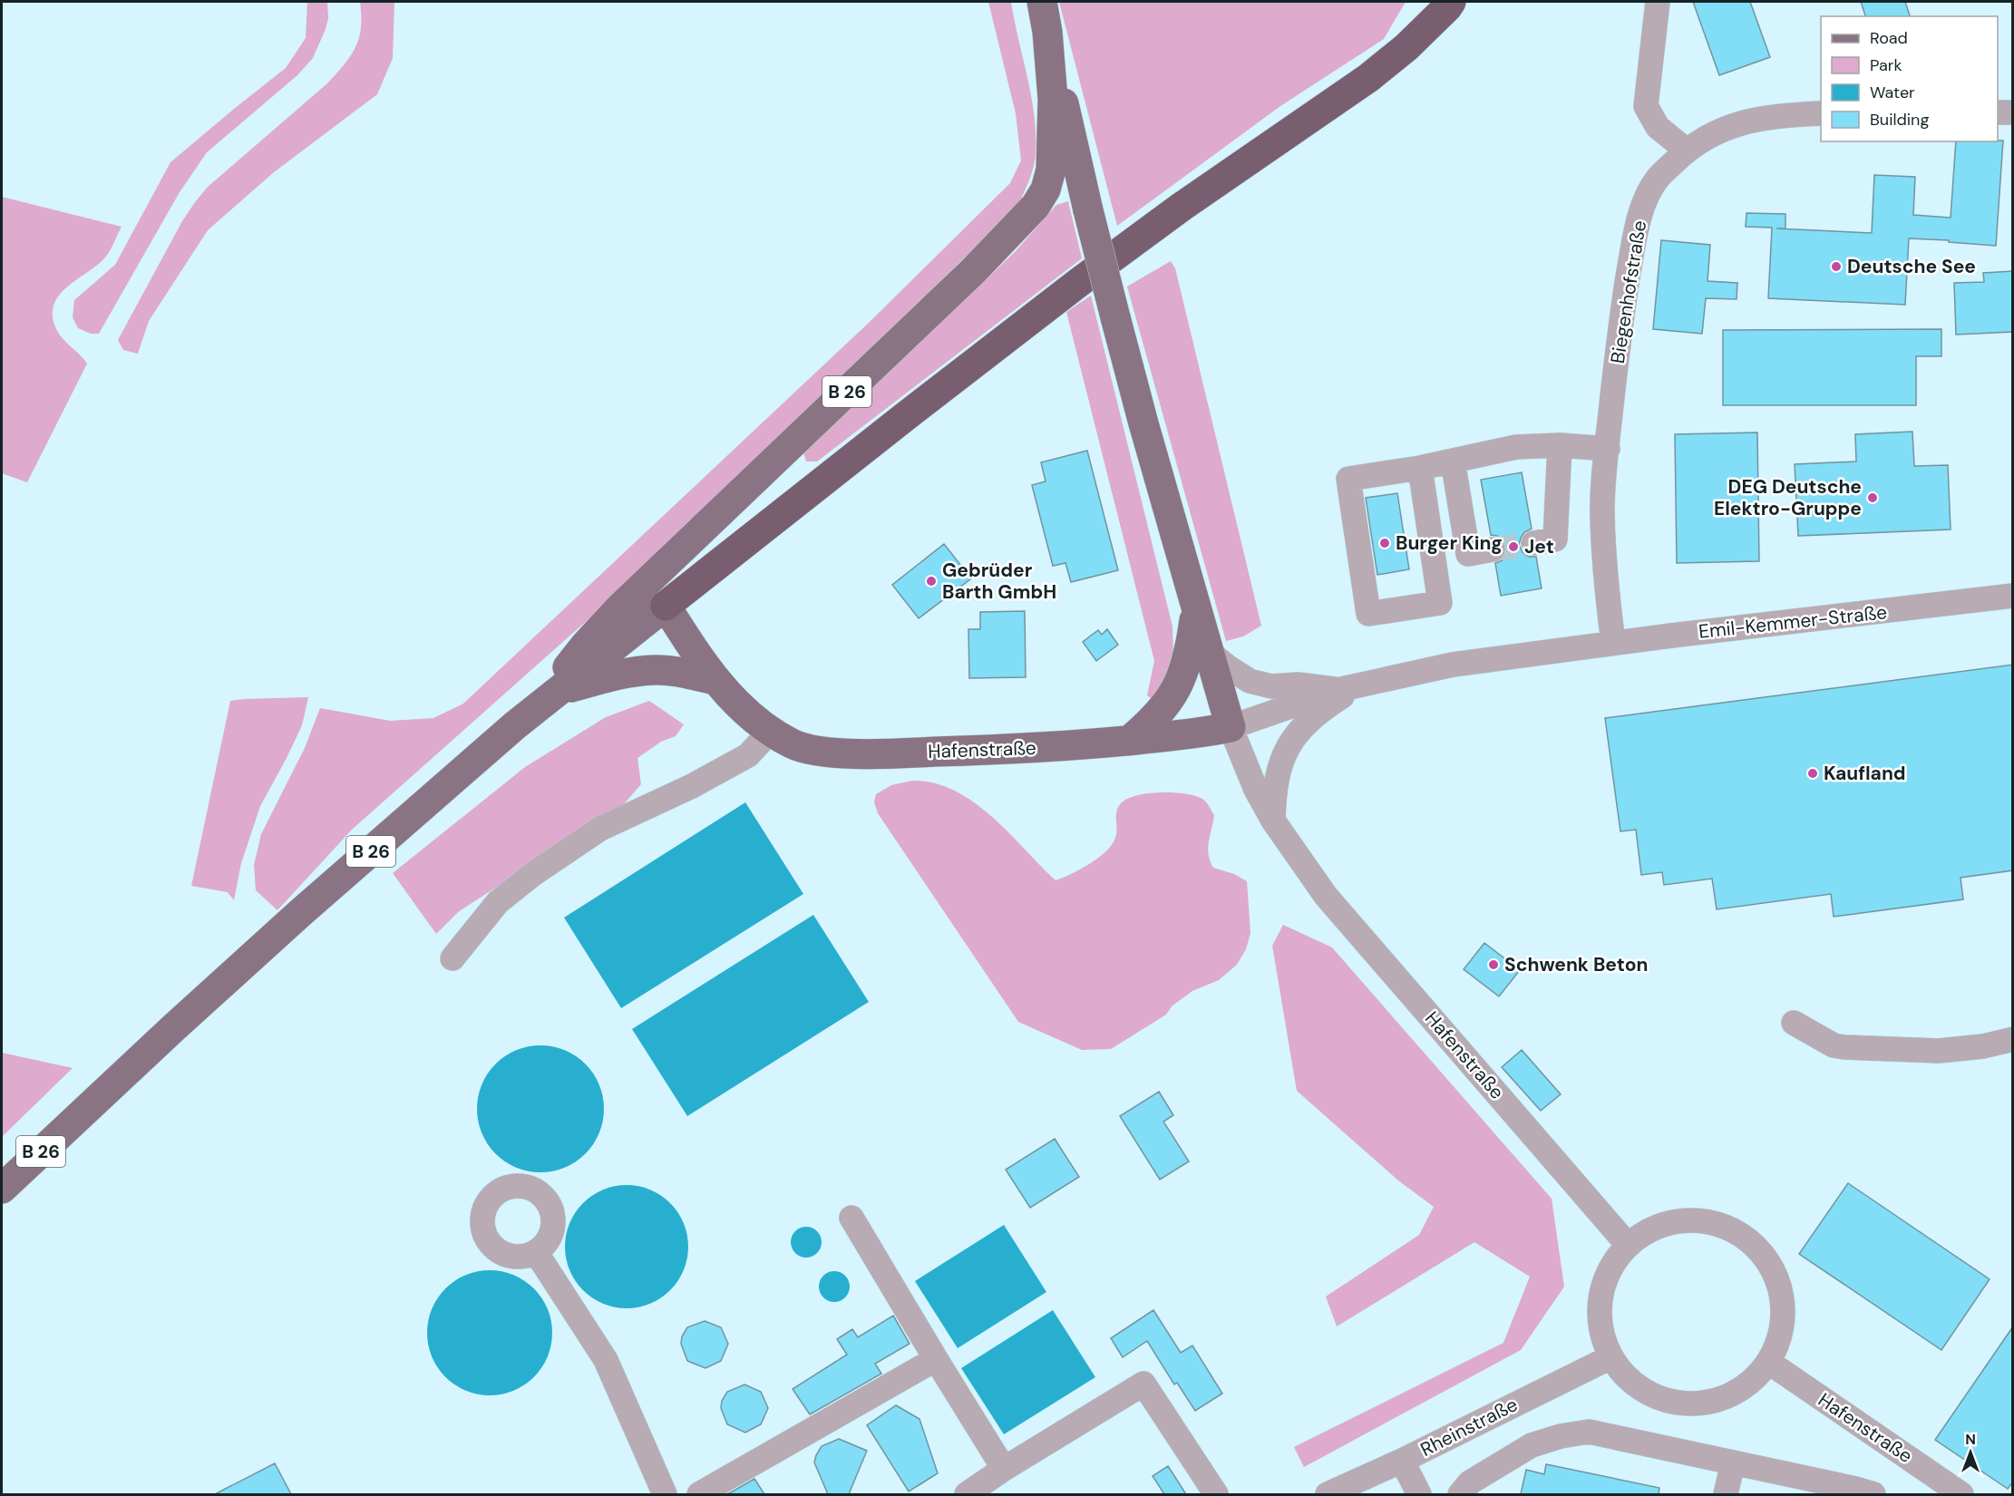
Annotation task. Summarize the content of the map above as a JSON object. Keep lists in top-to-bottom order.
{
  "streets": {
    "main road": ["B 26", "Hafenstraße"],
    "street": ["Biegenhofstraße", "Emil-Kemmer-Straße", "Rheinstraße"]
  },
  "crossings": [
    ["Biegenhofstraße", "Emil-Kemmer-Straße"],
    ["B 26", "Hafenstraße"],
    ["Hafenstraße", "Rheinstraße"]
  ],
  "places": [
    "Deutsche See",
    "DEG Deutsche Elektro-Gruppe",
    "Burger King",
    "Jet",
    "Gebrüder Barth GmbH",
    "Kaufland",
    "Schwenk Beton"
  ],
  "legend": [
    "Road",
    "Park",
    "Water",
    "Building"
  ],
  "north": "top"
}
